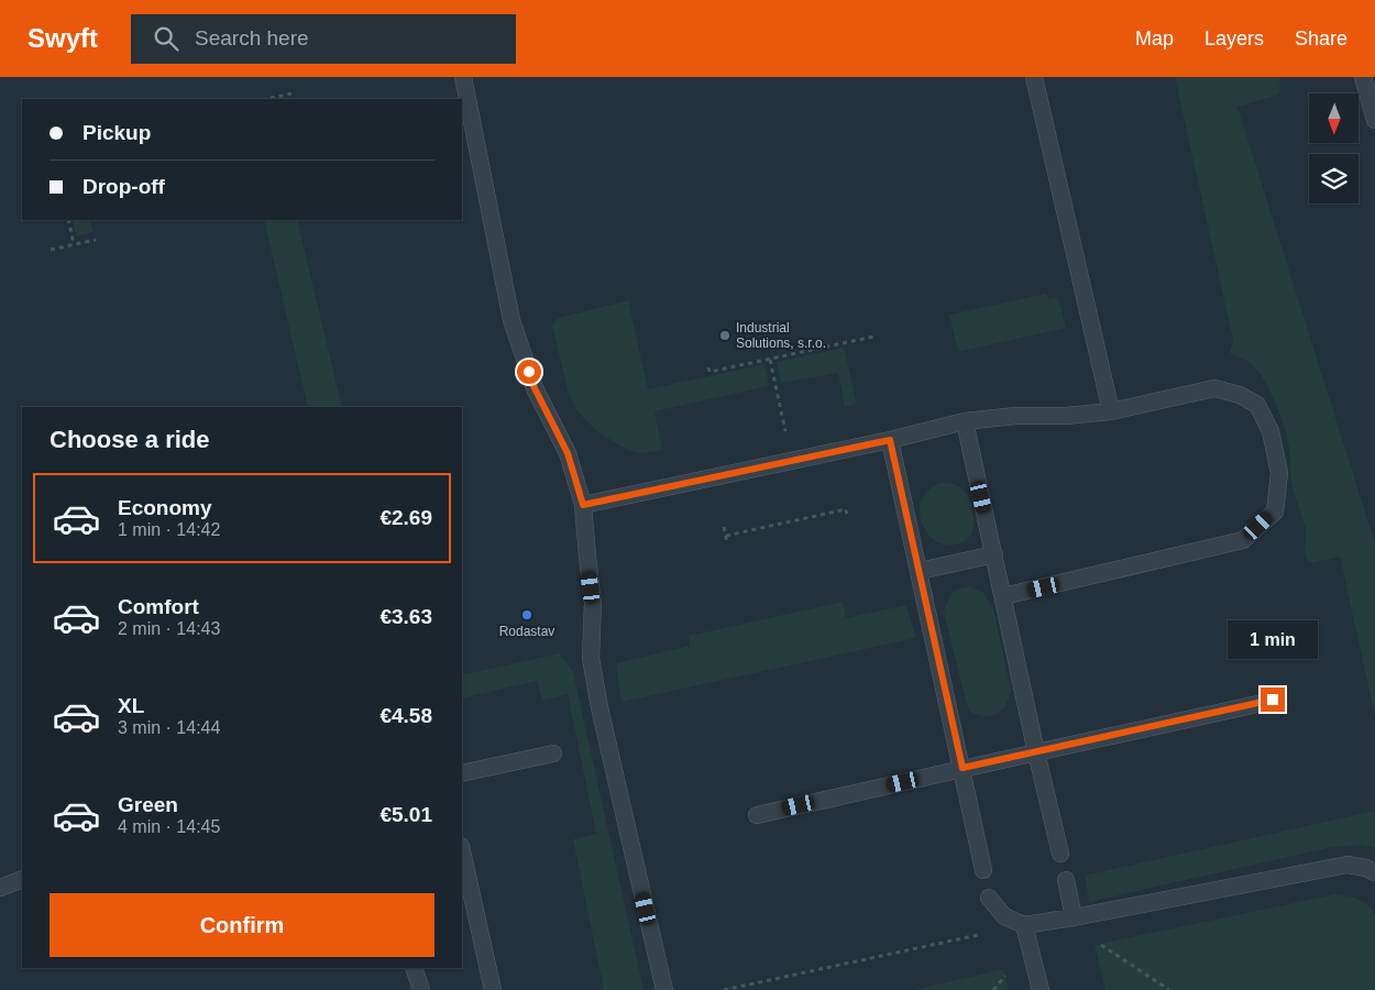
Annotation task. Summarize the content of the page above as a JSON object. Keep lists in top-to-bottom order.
{
  "places": ["Industrial Solutions, s.r.o.", "Rodastav"],
  "north": "bottom",
  "page": {
    "header": "Swyft",
    "search": "Search here",
    "nav": ["Map", "Layers", "Share"],
    "banner": ["Pickup", "Drop-off"],
    "heading": "Choose a ride",
    "list": [
      {
        "name": "Economy",
        "note": "1 min · 14:42",
        "value": "€2.69"
      },
      {
        "name": "Comfort",
        "note": "2 min · 14:43",
        "value": "€3.63"
      },
      {
        "name": "XL",
        "note": "3 min · 14:44",
        "value": "€4.58"
      },
      {
        "name": "Green",
        "note": "4 min · 14:45",
        "value": "€5.01"
      }
    ],
    "bubble": "1 min",
    "buttons": "Confirm"
  }
}
